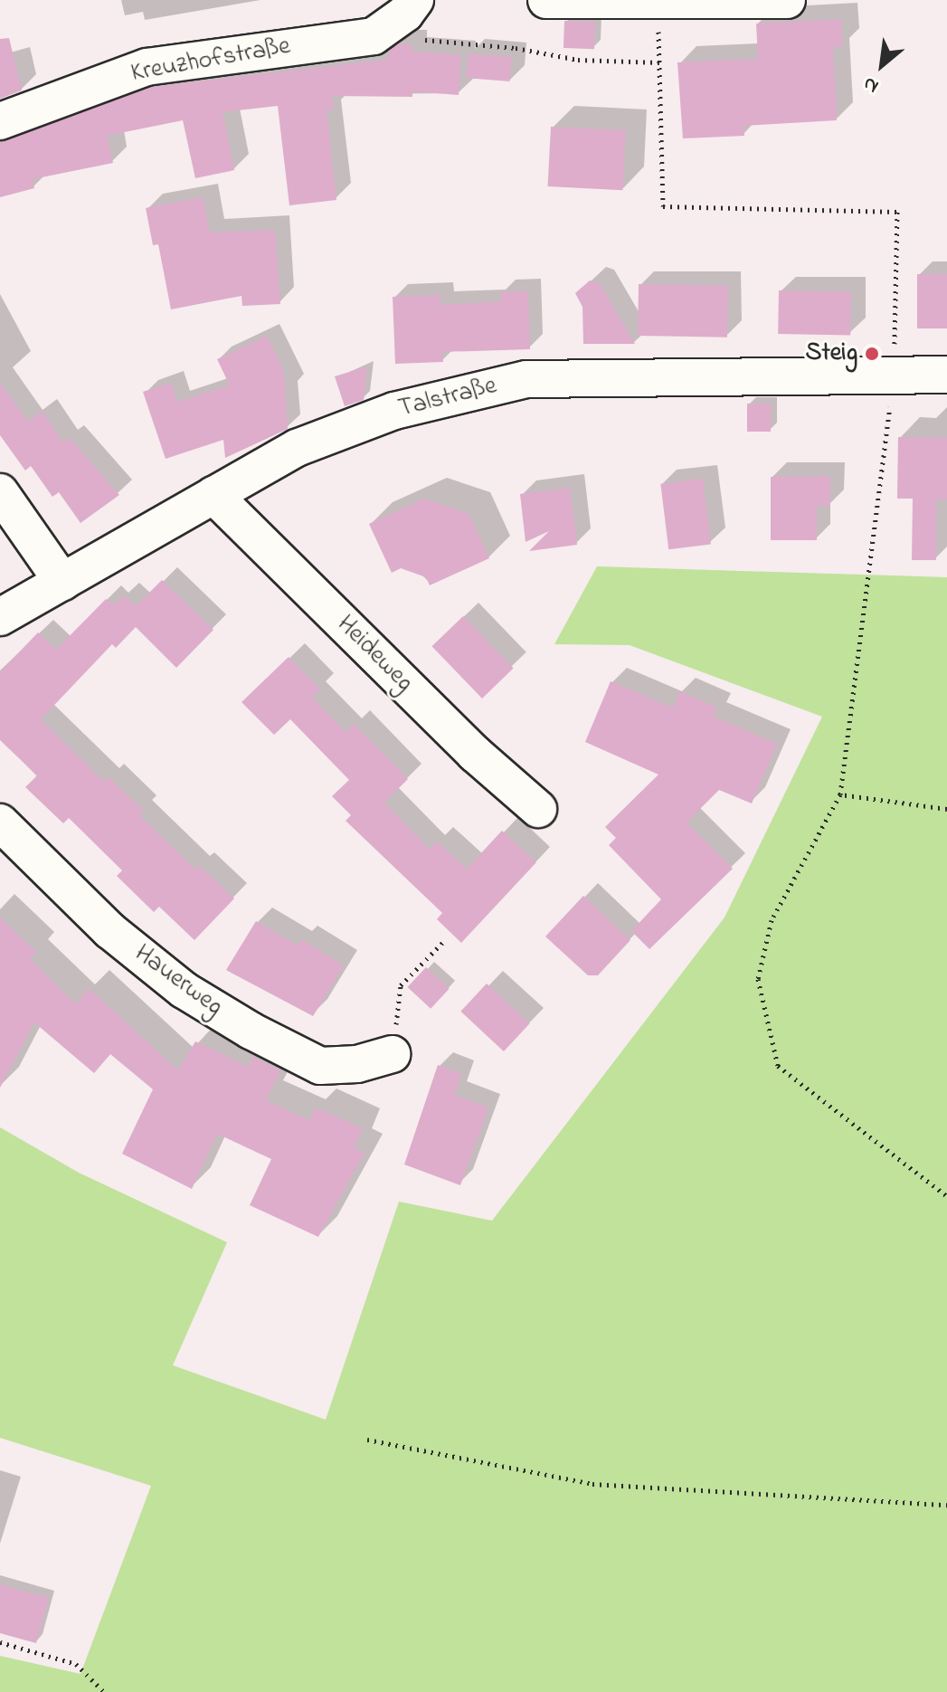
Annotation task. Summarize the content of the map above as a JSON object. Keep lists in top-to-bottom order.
{
  "streets": {
    "street": [
      "Kreuzhofstraße",
      "Talstraße",
      "Heideweg",
      "Hauerweg"
    ]
  },
  "crossings": [
    ["Talstraße", "Heideweg"]
  ],
  "places": ["Steig"],
  "north": "bottom left"
}
